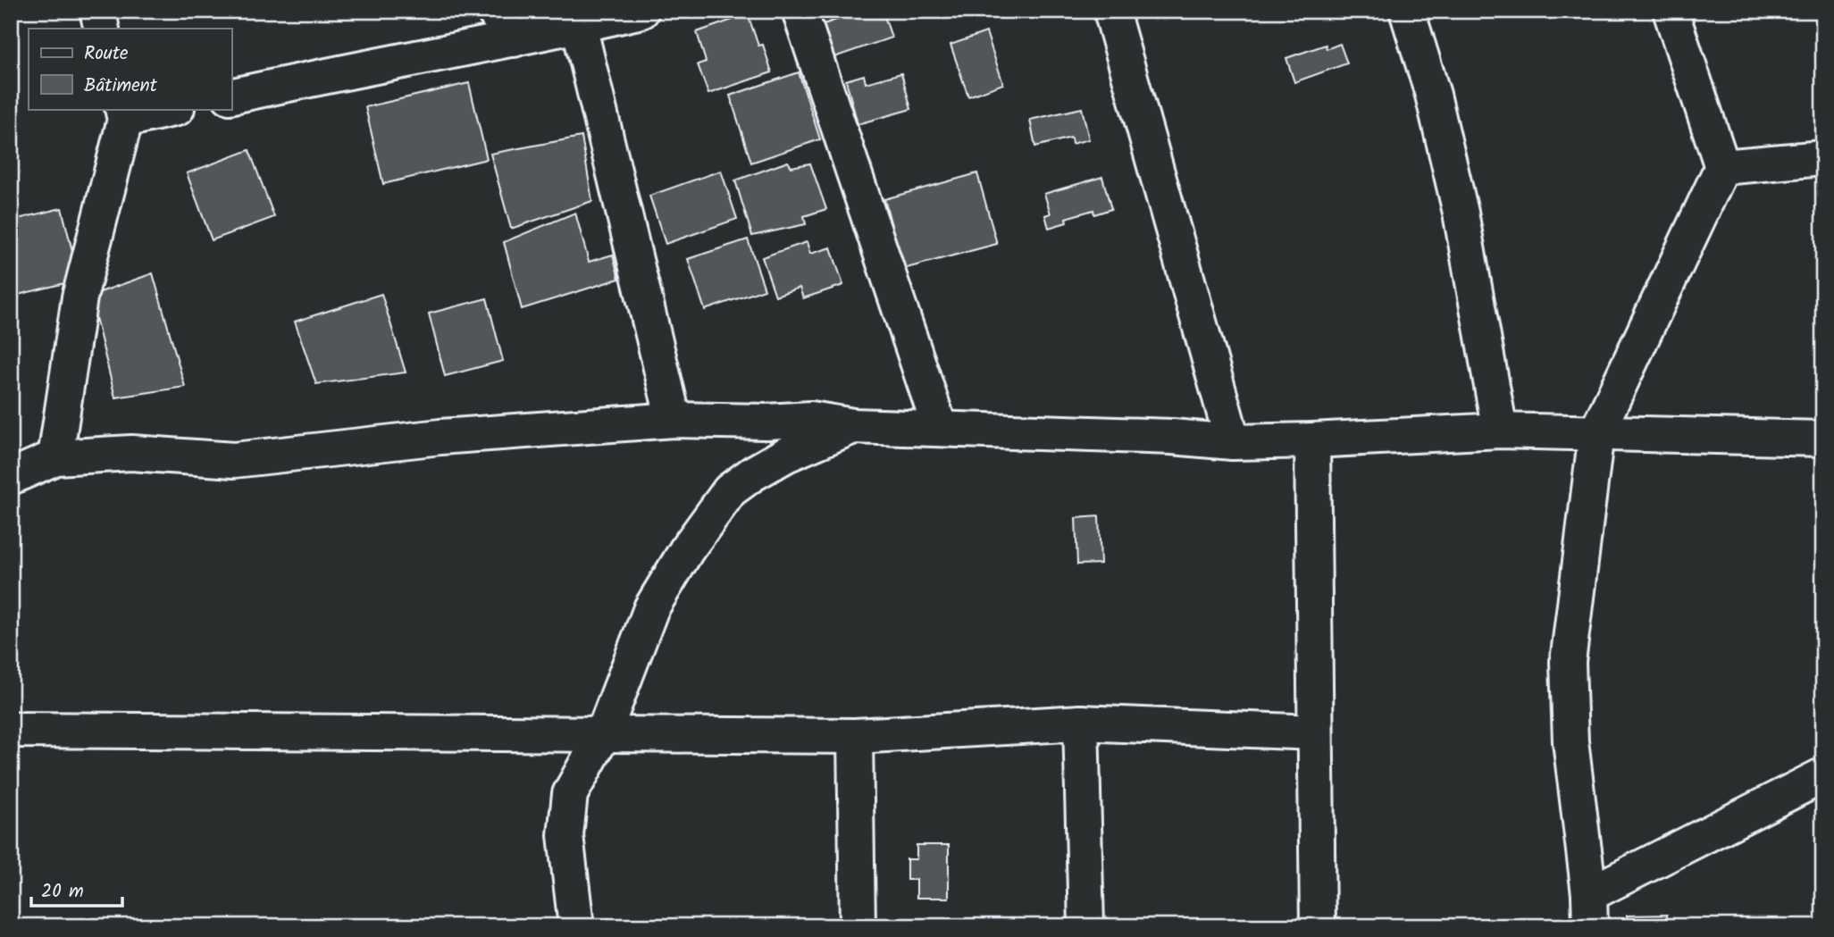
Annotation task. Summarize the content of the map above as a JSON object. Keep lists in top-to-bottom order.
{
  "legend": ["Route", "Bâtiment"],
  "scale_bar": "20 m"
}
